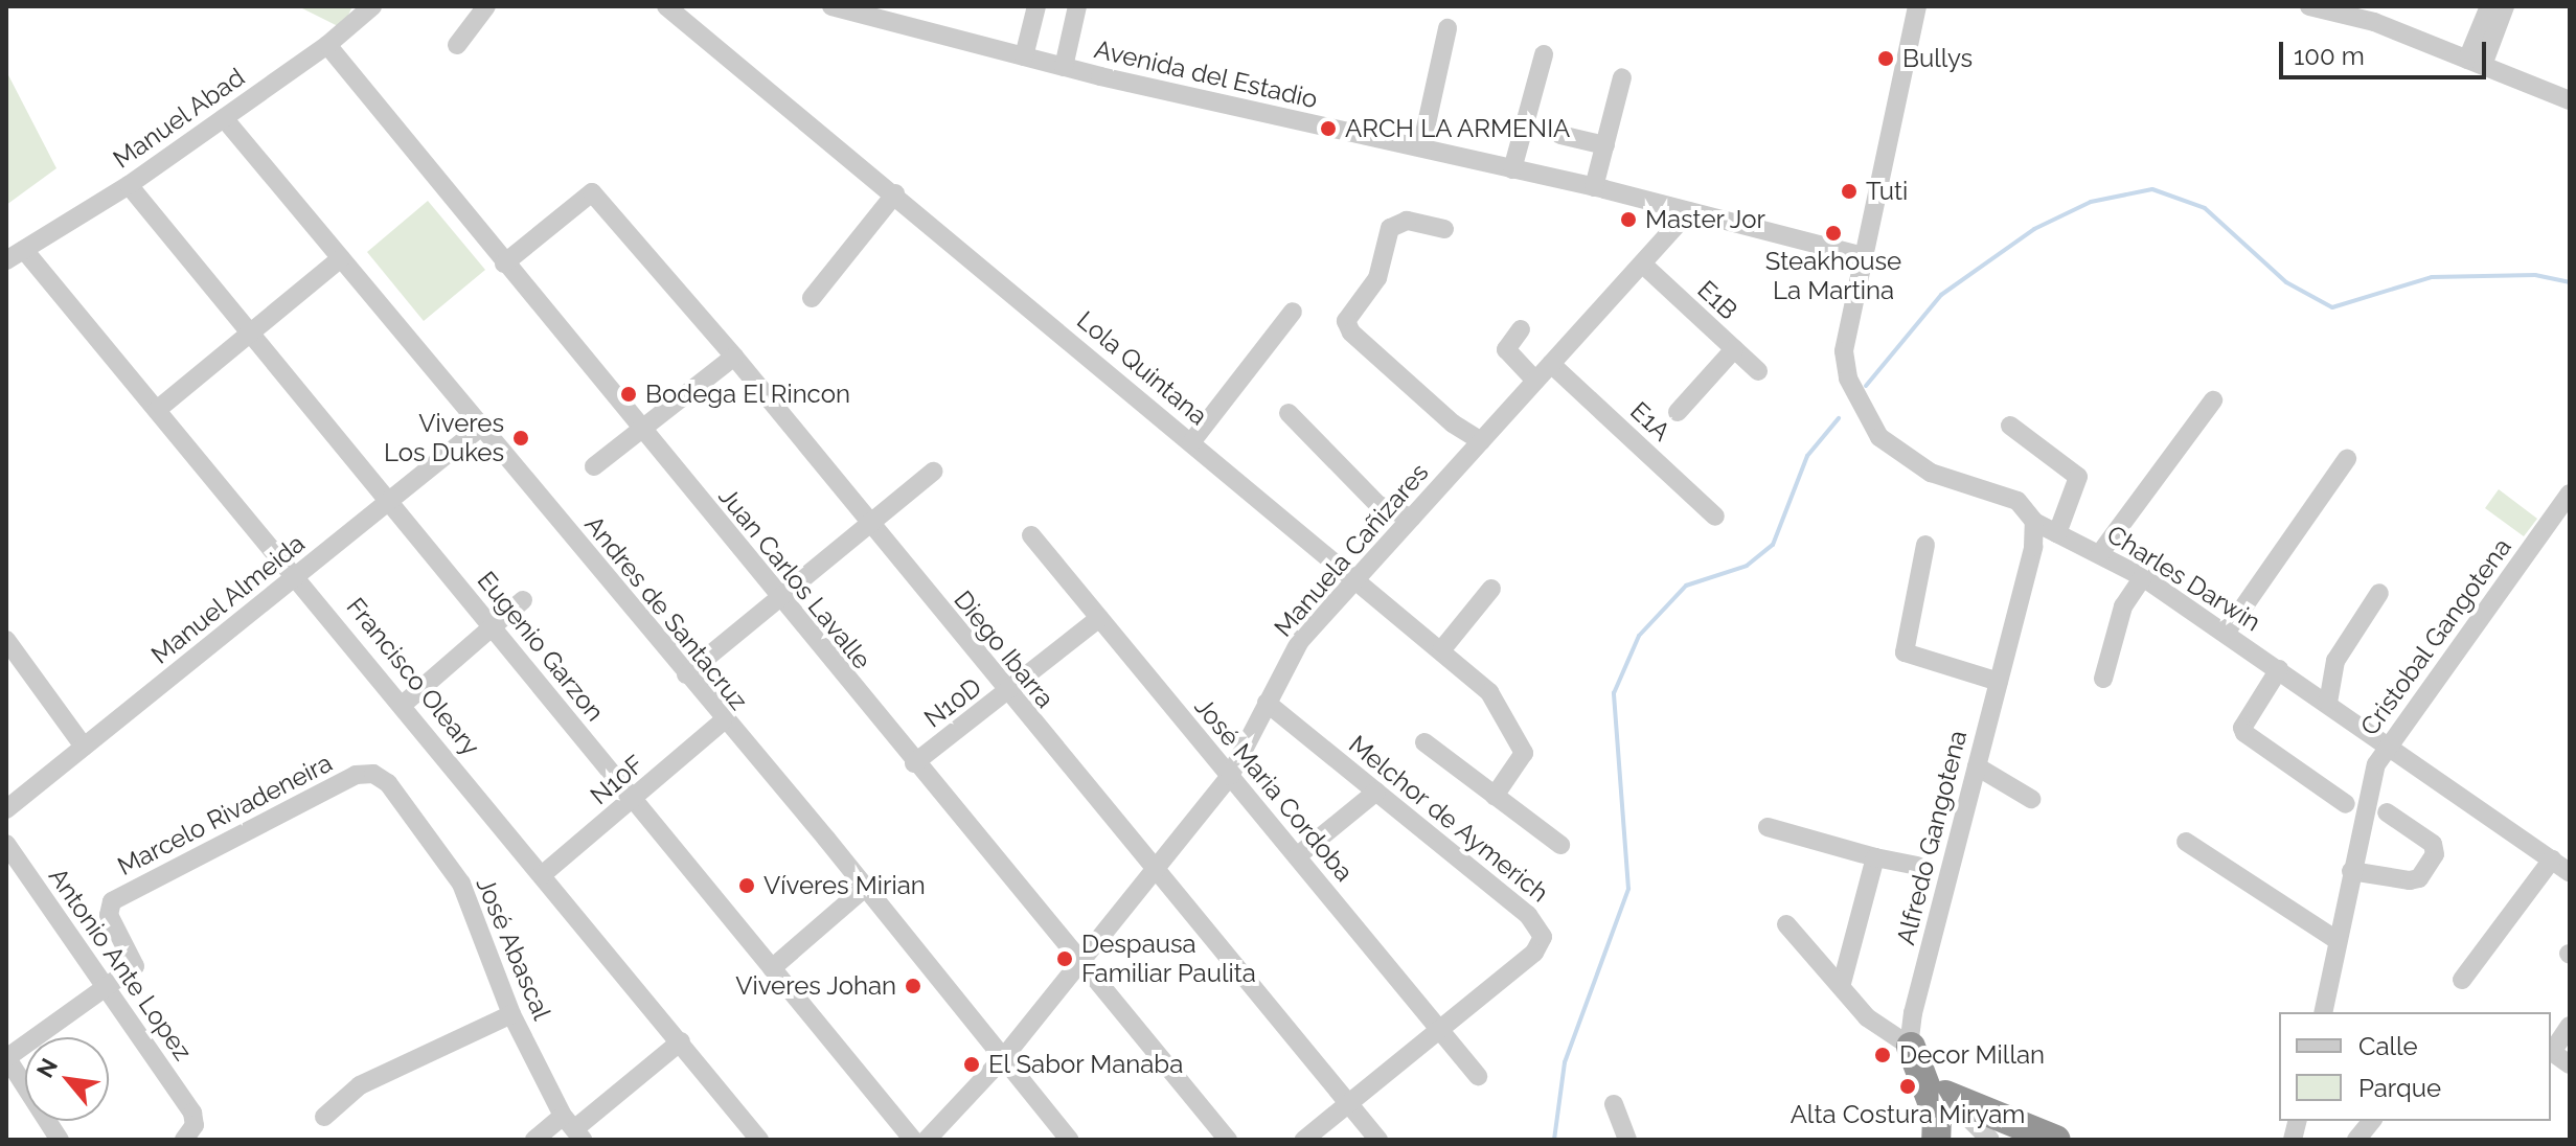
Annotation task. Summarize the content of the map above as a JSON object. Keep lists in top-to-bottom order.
{
  "streets": {
    "street": [
      "Avenida del Estadio",
      "Manuel Abad",
      "E1B",
      "Lola Quintana",
      "E1A",
      "Manuela Cañizares",
      "Juan Carlos Lavalle",
      "Charles Darwin",
      "Manuel Almeida",
      "Andres de Santacruz",
      "Cristobal Gangotena",
      "Eugenio Garzon",
      "Diego Ibarra",
      "Francisco Oleary",
      "N10D",
      "N10F",
      "José Maria Cordoba",
      "Marcelo Rivadeneira",
      "Melchor de Aymerich",
      "Alfredo Gangotena",
      "José Abascal",
      "Antonio Ante Lopez"
    ]
  },
  "crossings": [
    ["Avenida del Estadio", "Manuela Cañizares"],
    ["Avenida del Estadio", "Charles Darwin"],
    ["Manuel Abad", "Juan Carlos Lavalle"],
    ["Manuel Abad", "Andres de Santacruz"],
    ["Manuel Abad", "Eugenio Garzon"],
    ["Manuel Abad", "Francisco Oleary"],
    ["E1B", "Manuela Cañizares"],
    ["Lola Quintana", "Manuela Cañizares"],
    ["E1A", "Manuela Cañizares"],
    ["Manuela Cañizares", "Juan Carlos Lavalle"],
    ["Manuela Cañizares", "Andres de Santacruz"],
    ["Manuela Cañizares", "Diego Ibarra"],
    ["Manuela Cañizares", "José Maria Cordoba"],
    ["Manuela Cañizares", "Melchor de Aymerich"],
    ["Juan Carlos Lavalle", "Diego Ibarra"],
    ["Juan Carlos Lavalle", "N10D"],
    ["Charles Darwin", "Cristobal Gangotena"],
    ["Charles Darwin", "Alfredo Gangotena"],
    ["Manuel Almeida", "Andres de Santacruz"],
    ["Manuel Almeida", "Eugenio Garzon"],
    ["Manuel Almeida", "Francisco Oleary"],
    ["Andres de Santacruz", "N10F"],
    ["Eugenio Garzon", "N10F"],
    ["Diego Ibarra", "N10D"],
    ["Diego Ibarra", "Melchor de Aymerich"],
    ["Francisco Oleary", "N10F"],
    ["N10D", "José Maria Cordoba"],
    ["José Maria Cordoba", "Melchor de Aymerich"],
    ["Marcelo Rivadeneira", "José Abascal"],
    ["Marcelo Rivadeneira", "Antonio Ante Lopez"]
  ],
  "places": [
    "Bullys",
    "ARCH LA ARMENIA",
    "Tuti",
    "Master Jor",
    "Steakhouse La Martina",
    "Bodega El Rincon",
    "Viveres Los Dukes",
    "Víveres Mirian",
    "Despausa Familiar Paulita",
    "Viveres Johan",
    "Decor Millan",
    "El Sabor Manaba",
    "Alta Costura Miryam"
  ],
  "legend": ["Calle", "Parque"],
  "scale_bar": "100 m",
  "north": "top left"
}
